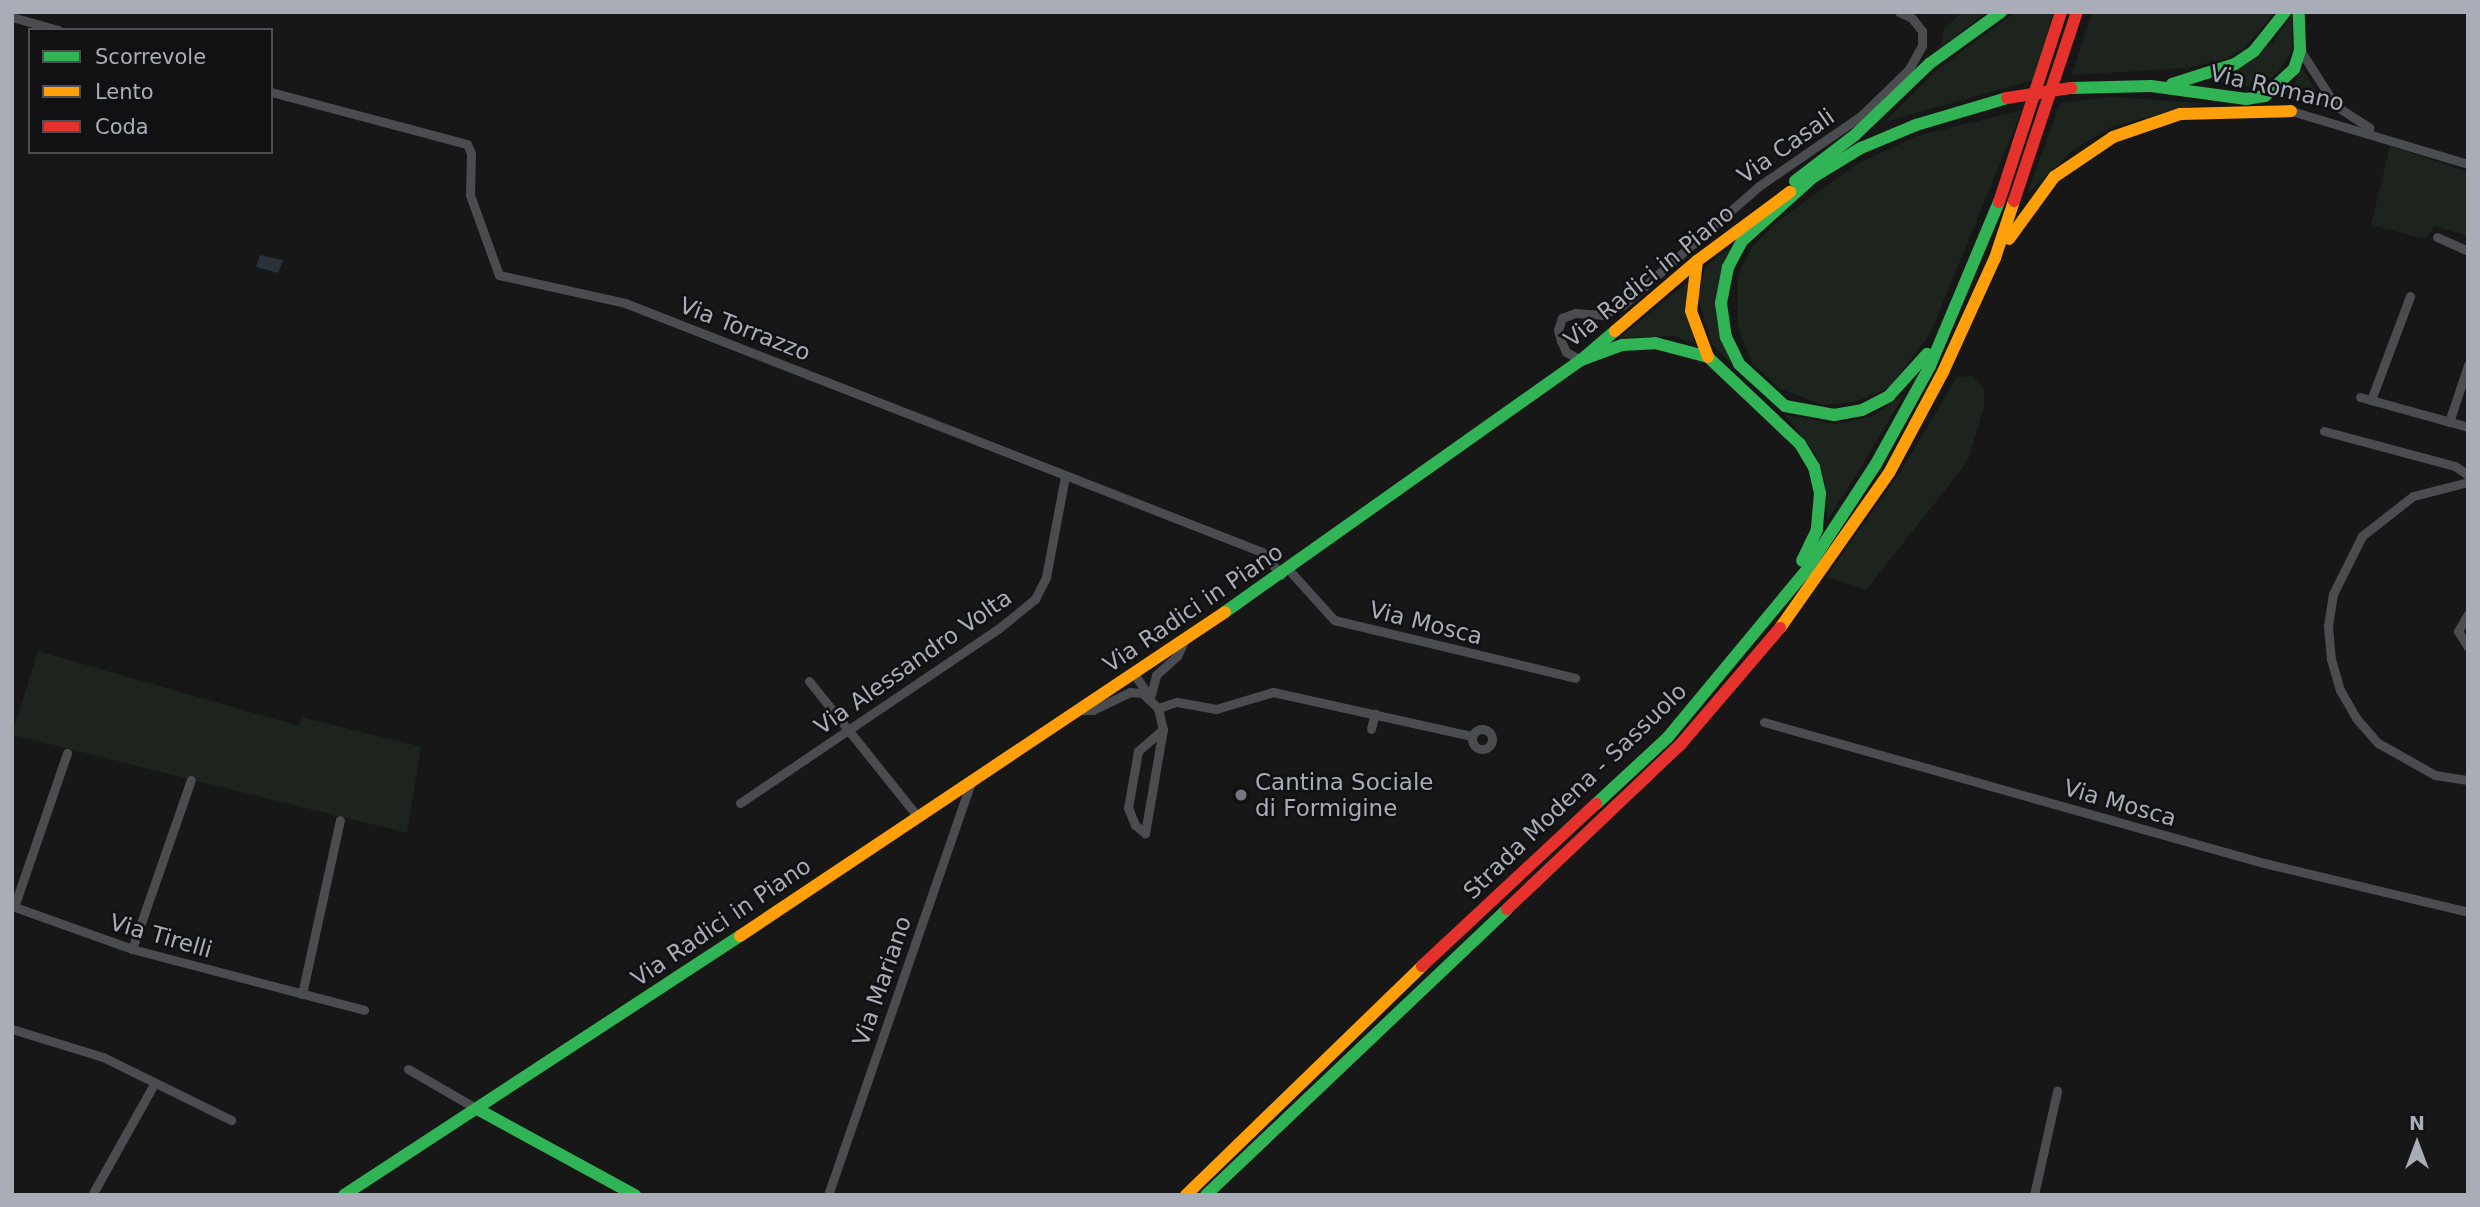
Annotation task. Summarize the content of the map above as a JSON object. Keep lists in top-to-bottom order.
{
  "streets": {
    "main road": ["Via Romano", "Via Radici in Piano", "Strada Modena - Sassuolo"],
    "street": [
      "Via Casali",
      "Via Torrazzo",
      "Via Mosca",
      "Via Alessandro Volta",
      "Via Tirelli",
      "Via Mariano"
    ]
  },
  "crossings": [
    ["Via Romano", "Via Radici in Piano"],
    ["Via Casali", "Via Radici in Piano"],
    ["Via Radici in Piano", "Via Torrazzo"],
    ["Via Radici in Piano", "Via Mosca"],
    ["Via Radici in Piano", "Via Mariano"],
    ["Via Torrazzo", "Via Mosca"],
    ["Via Torrazzo", "Via Alessandro Volta"]
  ],
  "places": ["Cantina Sociale di Formigine"],
  "legend": ["Scorrevole", "Lento", "Coda"],
  "north": "top"
}
